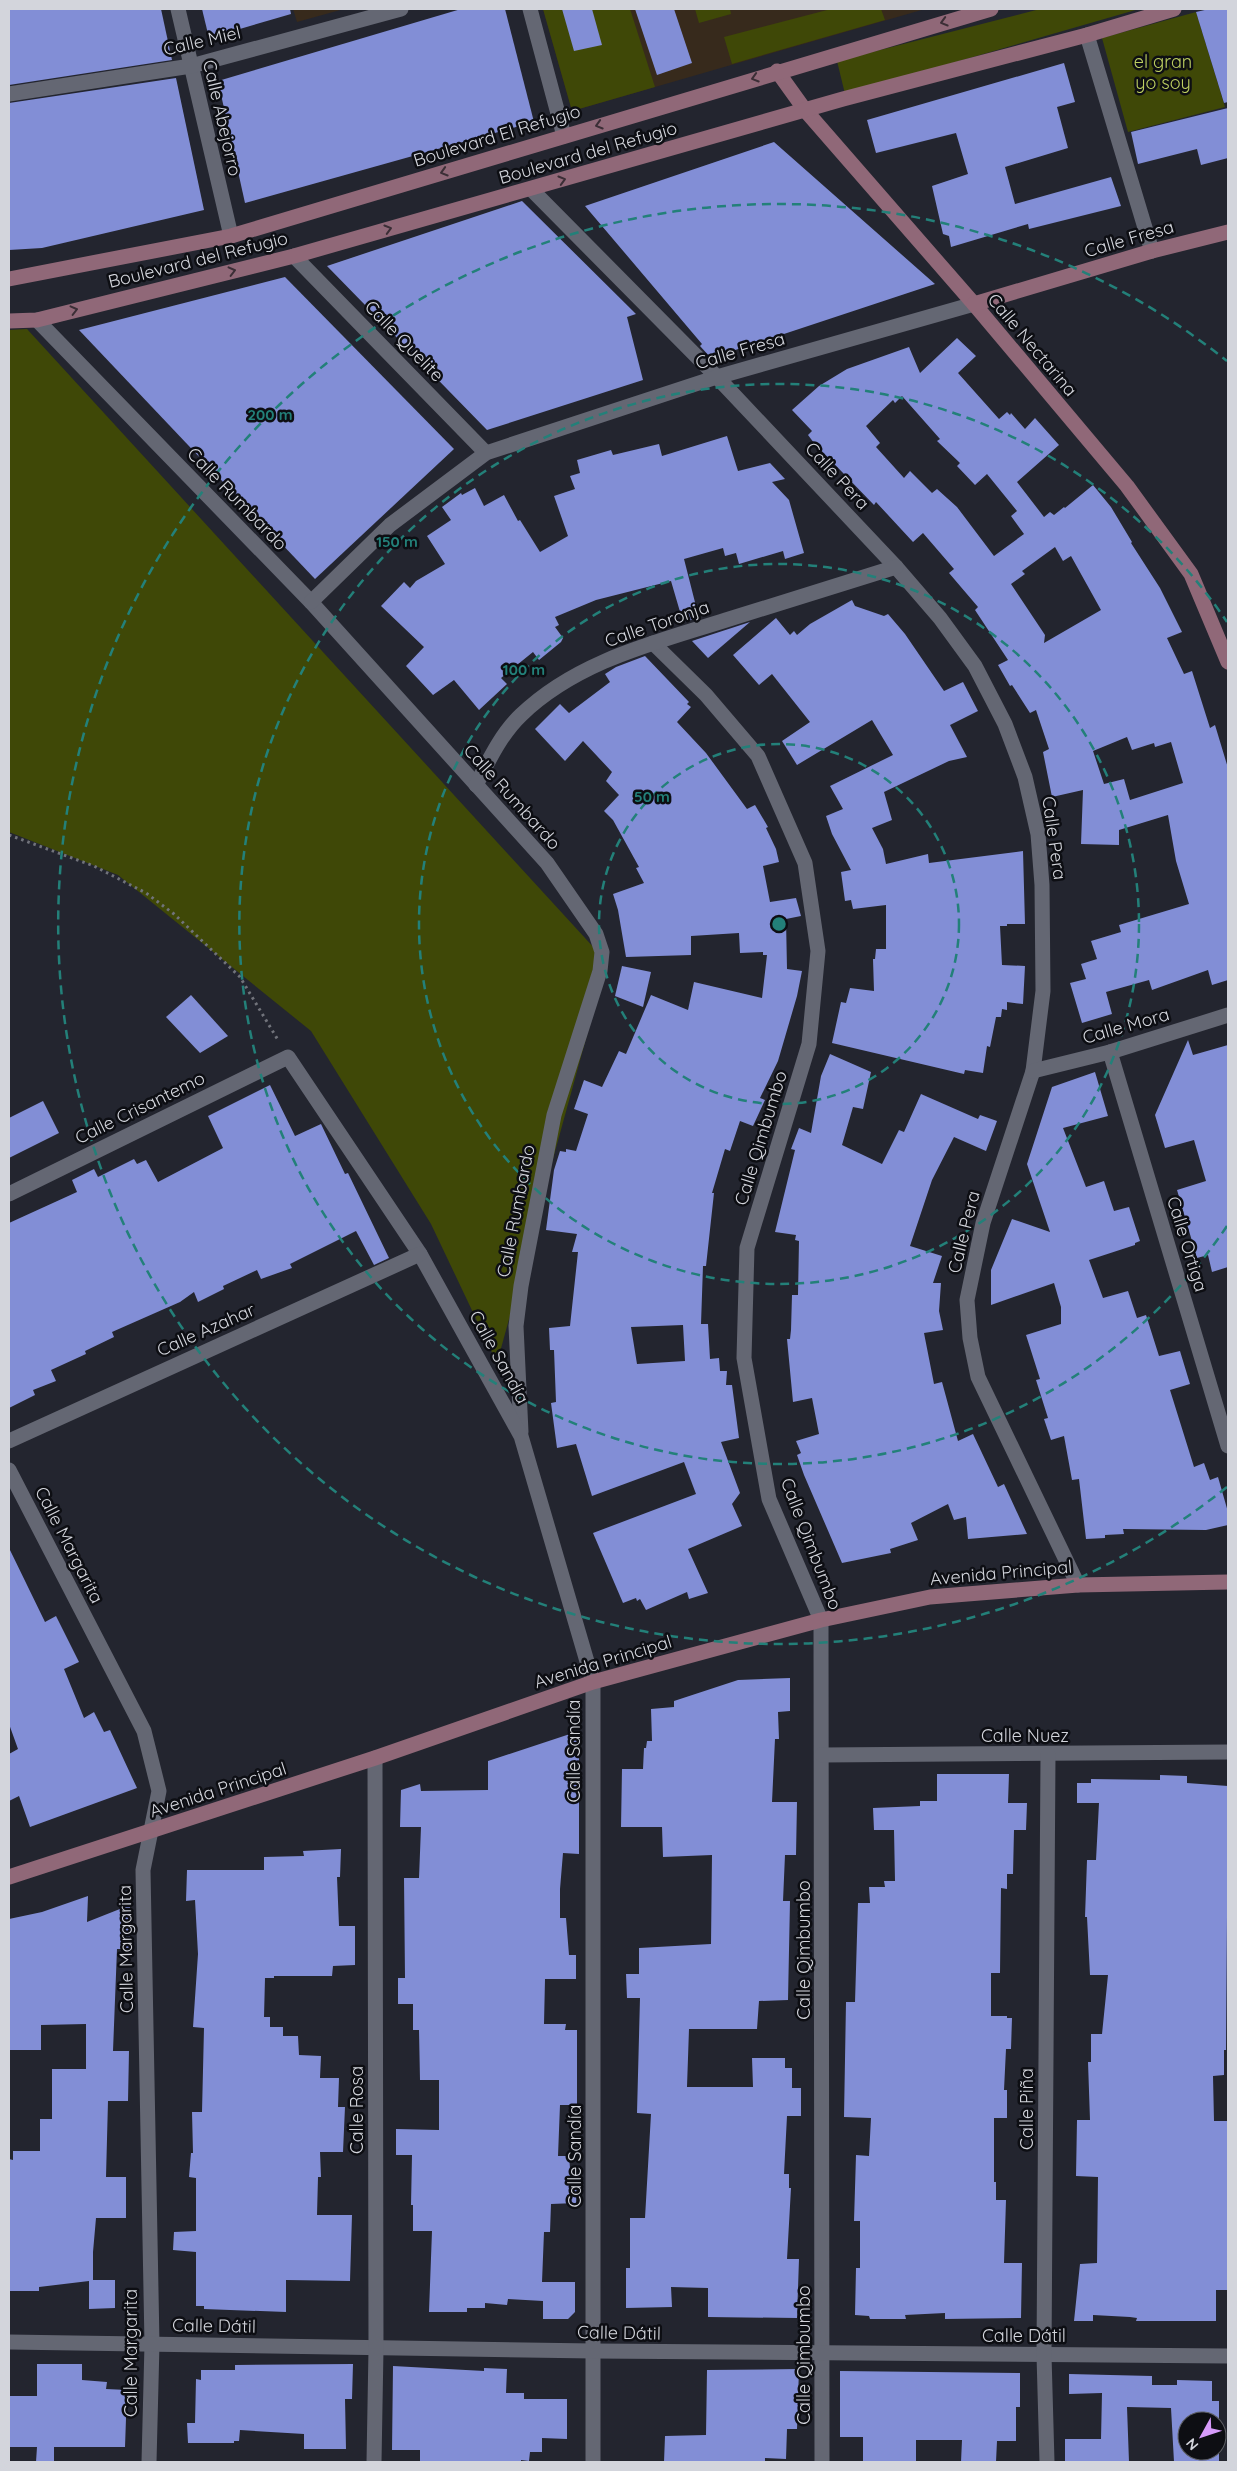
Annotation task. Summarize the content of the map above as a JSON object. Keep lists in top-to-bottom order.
{
  "streets": {
    "street": [
      "Calle Miel",
      "Calle Abejorro",
      "Boulevard El Refugio",
      "Boulevard del Refugio",
      "Calle Fresa",
      "Calle Quelite",
      "Calle Nectarina",
      "Calle Pera",
      "Calle Rumbardo",
      "Calle Toronja",
      "Calle Mora",
      "Calle Crisantemo",
      "Calle Qimbumbo",
      "Calle Ortiga",
      "Calle Azahar",
      "Calle Sandía",
      "Calle Margarita",
      "Avenida Principal",
      "Calle Nuez",
      "Calle Piña",
      "Calle Rosa",
      "Calle Dátil"
    ]
  },
  "crossings": [
    ["Calle Miel", "Calle Abejorro"],
    ["Calle Abejorro", "Boulevard El Refugio"],
    ["Boulevard El Refugio", "Calle Nectarina"],
    ["Boulevard del Refugio", "Calle Quelite"],
    ["Boulevard del Refugio", "Calle Nectarina"],
    ["Boulevard del Refugio", "Calle Pera"],
    ["Boulevard del Refugio", "Calle Rumbardo"],
    ["Calle Fresa", "Calle Quelite"],
    ["Calle Fresa", "Calle Nectarina"],
    ["Calle Fresa", "Calle Pera"],
    ["Calle Fresa", "Calle Rumbardo"],
    ["Calle Pera", "Calle Toronja"],
    ["Calle Pera", "Calle Mora"],
    ["Calle Pera", "Avenida Principal"],
    ["Calle Rumbardo", "Calle Toronja"],
    ["Calle Rumbardo", "Calle Sandía"],
    ["Calle Toronja", "Calle Qimbumbo"],
    ["Calle Mora", "Calle Ortiga"],
    ["Calle Crisantemo", "Calle Sandía"],
    ["Calle Qimbumbo", "Avenida Principal"],
    ["Calle Qimbumbo", "Calle Nuez"],
    ["Calle Qimbumbo", "Calle Dátil"],
    ["Calle Azahar", "Calle Sandía"],
    ["Calle Sandía", "Avenida Principal"],
    ["Calle Sandía", "Calle Dátil"],
    ["Calle Margarita", "Avenida Principal"],
    ["Calle Margarita", "Calle Dátil"],
    ["Avenida Principal", "Calle Rosa"],
    ["Calle Nuez", "Calle Piña"],
    ["Calle Piña", "Calle Dátil"],
    ["Calle Rosa", "Calle Dátil"]
  ],
  "one_way": ["Boulevard El Refugio", "Boulevard del Refugio"],
  "parks": ["el gran yo soy"],
  "north": "bottom left",
  "rings": [
    "200 m",
    "150 m",
    "100 m",
    "50 m"
  ]
}
